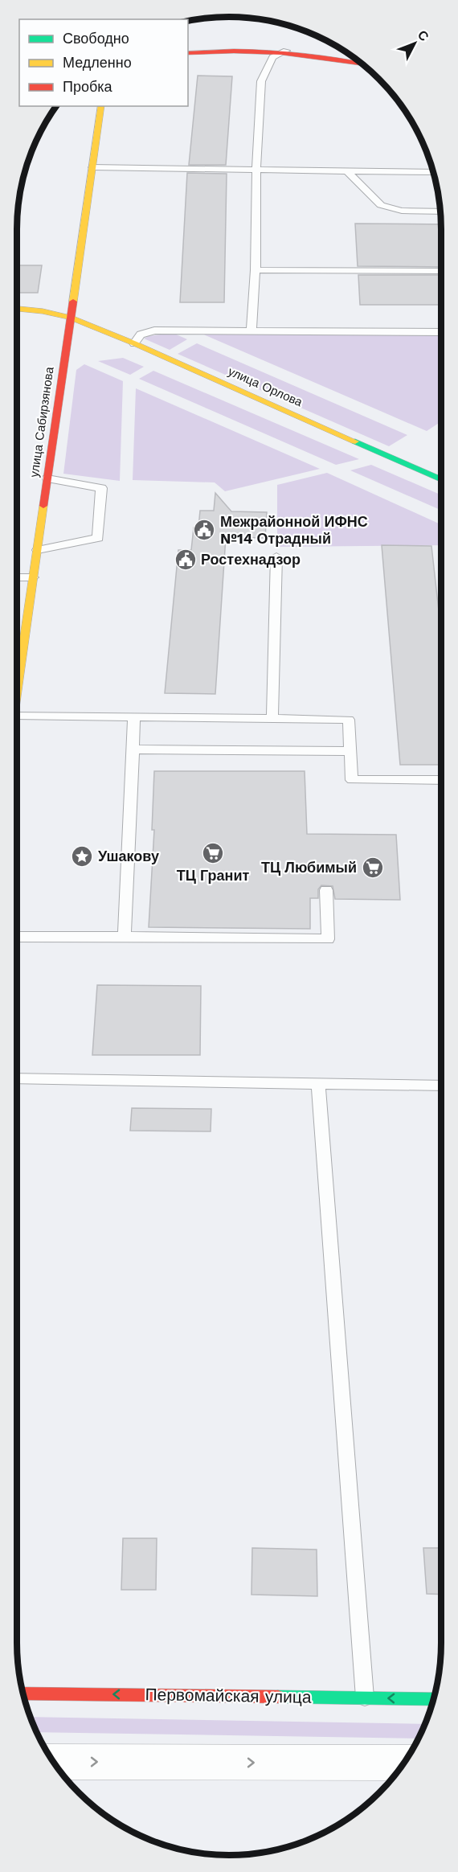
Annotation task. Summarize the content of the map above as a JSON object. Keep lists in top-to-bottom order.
{
  "streets": {
    "street": ["улица Орлова", "улица Сабирзянова", "Первомайская улица"]
  },
  "crossings": [
    ["улица Орлова", "улица Сабирзянова"]
  ],
  "places": {
    "public building": ["Межрайонной ИФНС №14 Отрадный", "Ростехнадзор"],
    "supermarket": ["ТЦ Гранит", "ТЦ Любимый"],
    "place": ["Ушакову"]
  },
  "legend": ["Свободно", "Медленно", "Пробка"],
  "north": "top right"
}
